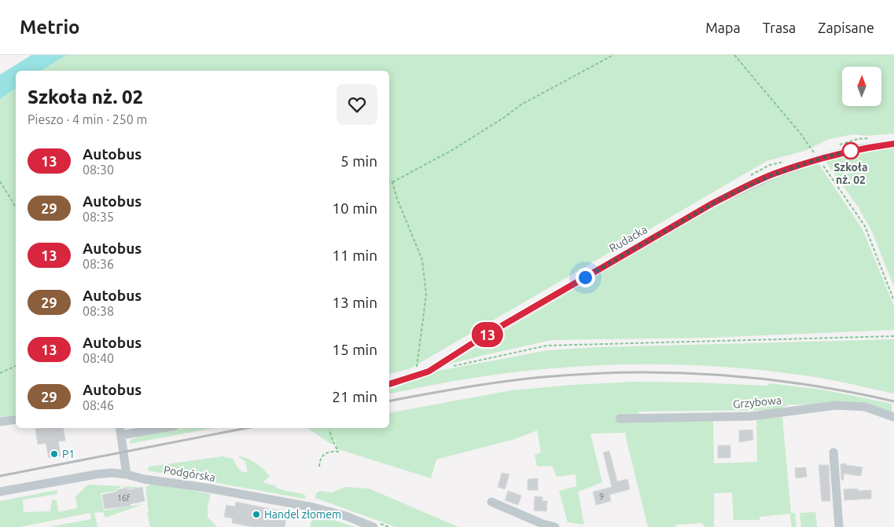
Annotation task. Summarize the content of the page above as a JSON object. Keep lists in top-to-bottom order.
{
  "streets": {
    "street": ["Rudacka", "Grzybowa", "Podgórska"]
  },
  "places": ["Szkoła nż. 02", "P1", "Handel złomem"],
  "lines": ["bus line 13"],
  "house_numbers": ["9", "16f"],
  "north": "top",
  "page": {
    "header": "Metrio",
    "nav": ["Mapa", "Trasa", "Zapisane"],
    "on_map": "13",
    "heading": ["Szkoła nż. 02", "Pieszo · 4 min · 250 m"],
    "list": [
      {
        "mark": "13",
        "name": "Autobus",
        "note": "08:30",
        "value": "5 min"
      },
      {
        "mark": "29",
        "name": "Autobus",
        "note": "08:35",
        "value": "10 min"
      },
      {
        "mark": "13",
        "name": "Autobus",
        "note": "08:36",
        "value": "11 min"
      },
      {
        "mark": "29",
        "name": "Autobus",
        "note": "08:38",
        "value": "13 min"
      },
      {
        "mark": "13",
        "name": "Autobus",
        "note": "08:40",
        "value": "15 min"
      },
      {
        "mark": "29",
        "name": "Autobus",
        "note": "08:46",
        "value": "21 min"
      }
    ]
  }
}
